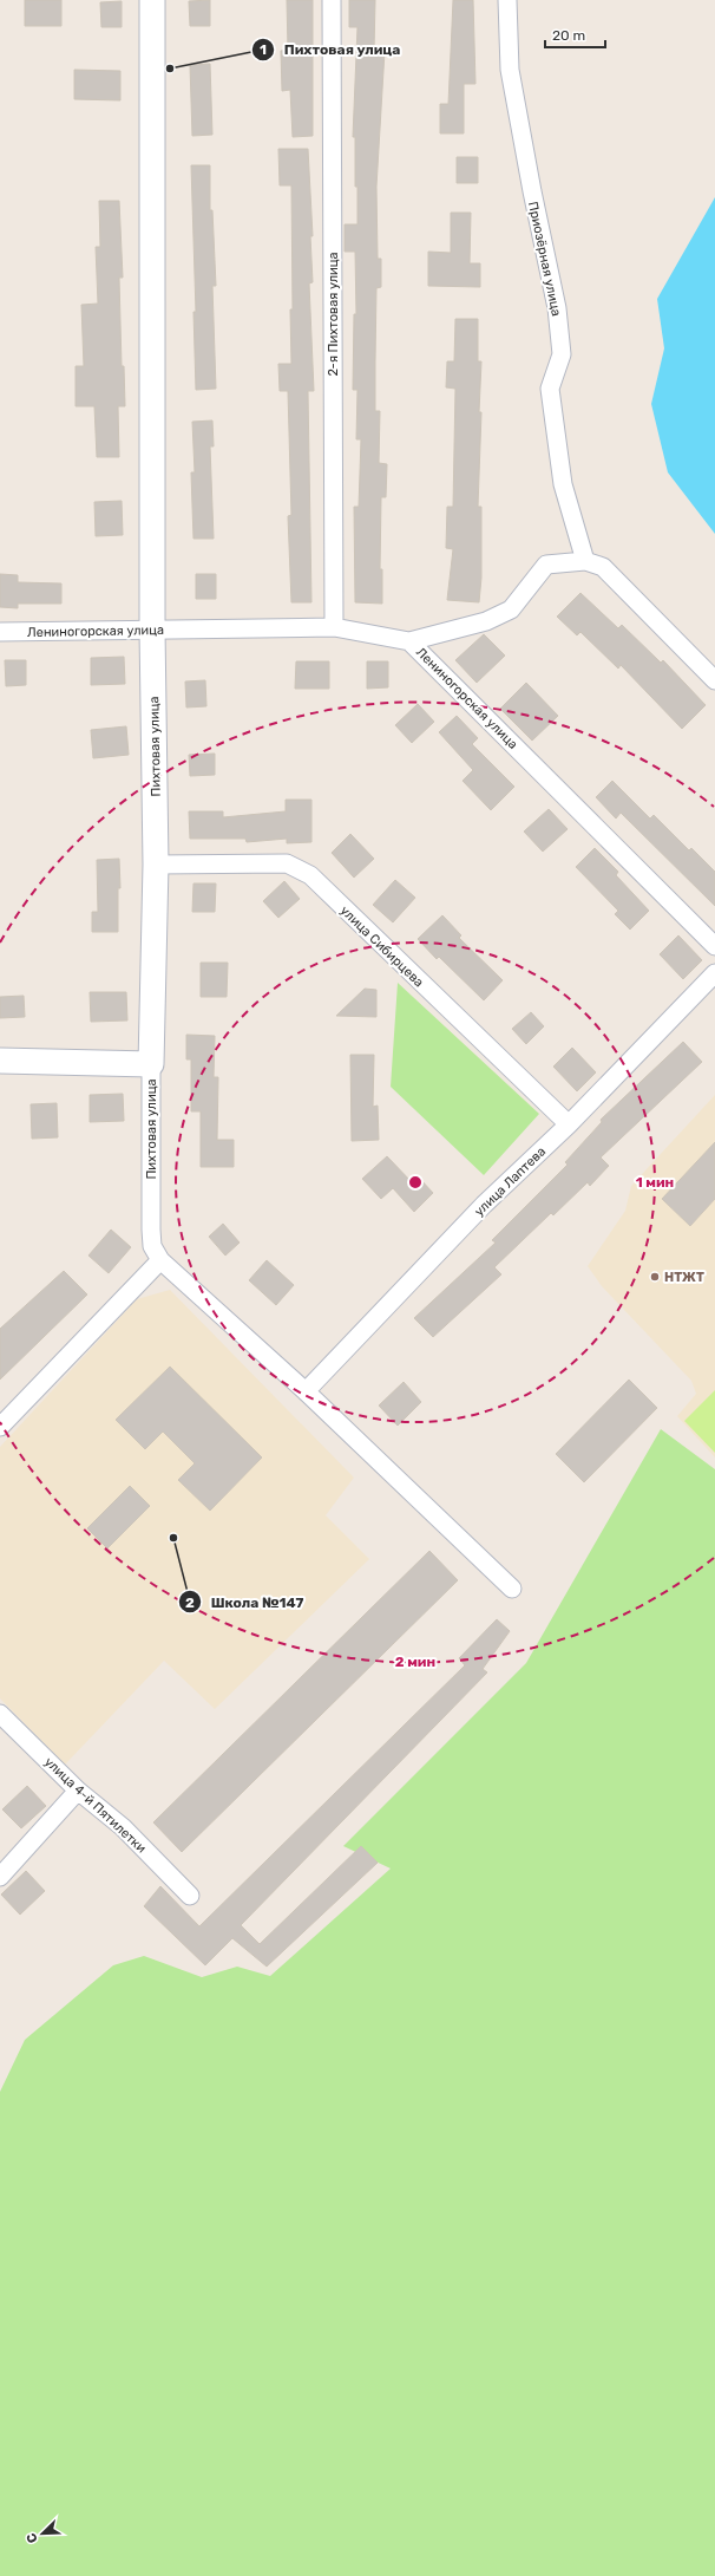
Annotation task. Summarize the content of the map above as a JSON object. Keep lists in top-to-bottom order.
{
  "streets": {
    "street": [
      "Приозёрная улица",
      "2-я Пихтовая улица",
      "Лениногорская улица",
      "Пихтовая улица",
      "улица Сибирцева",
      "улица Лаптева",
      "улица 4-й Пятилетки"
    ]
  },
  "crossings": [
    ["2-я Пихтовая улица", "Лениногорская улица"],
    ["Лениногорская улица", "Пихтовая улица"],
    ["Пихтовая улица", "улица Сибирцева"],
    ["улица Сибирцева", "улица Лаптева"]
  ],
  "places": ["Пихтовая улица", "НТЖТ", "Школа №147"],
  "scale_bar": "20 m",
  "north": "bottom left",
  "rings": ["1 мин", "2 мин"]
}
